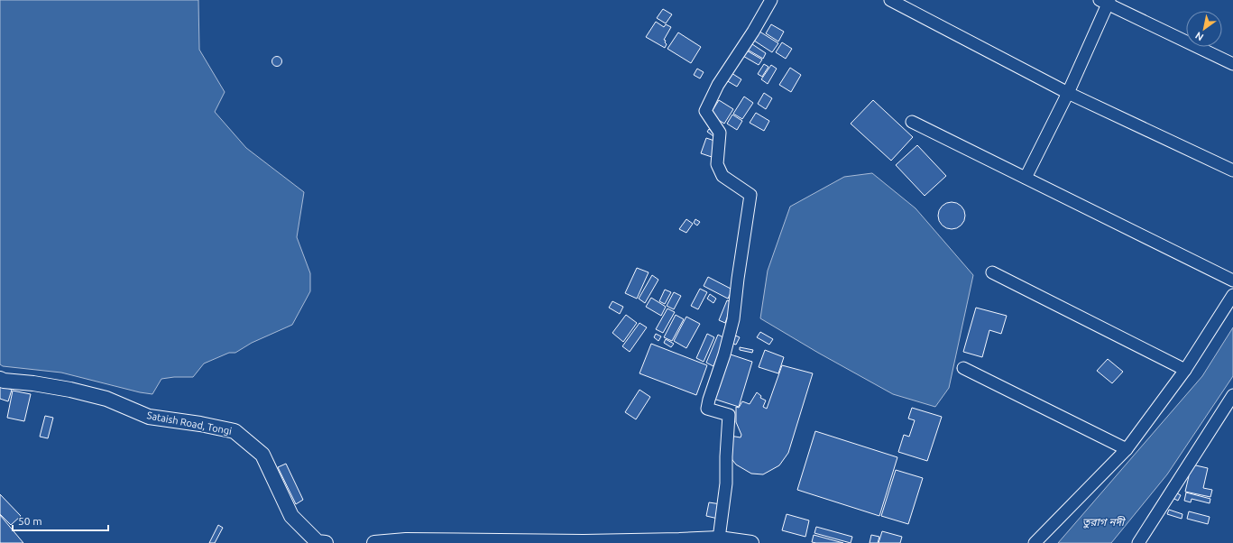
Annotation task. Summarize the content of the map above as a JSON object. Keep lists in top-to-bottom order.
{
  "streets": {
    "street": ["Sataish Road, Tongi"]
  },
  "water": ["তুরাগ নদী"],
  "scale_bar": "50 m",
  "north": "bottom left"
}
